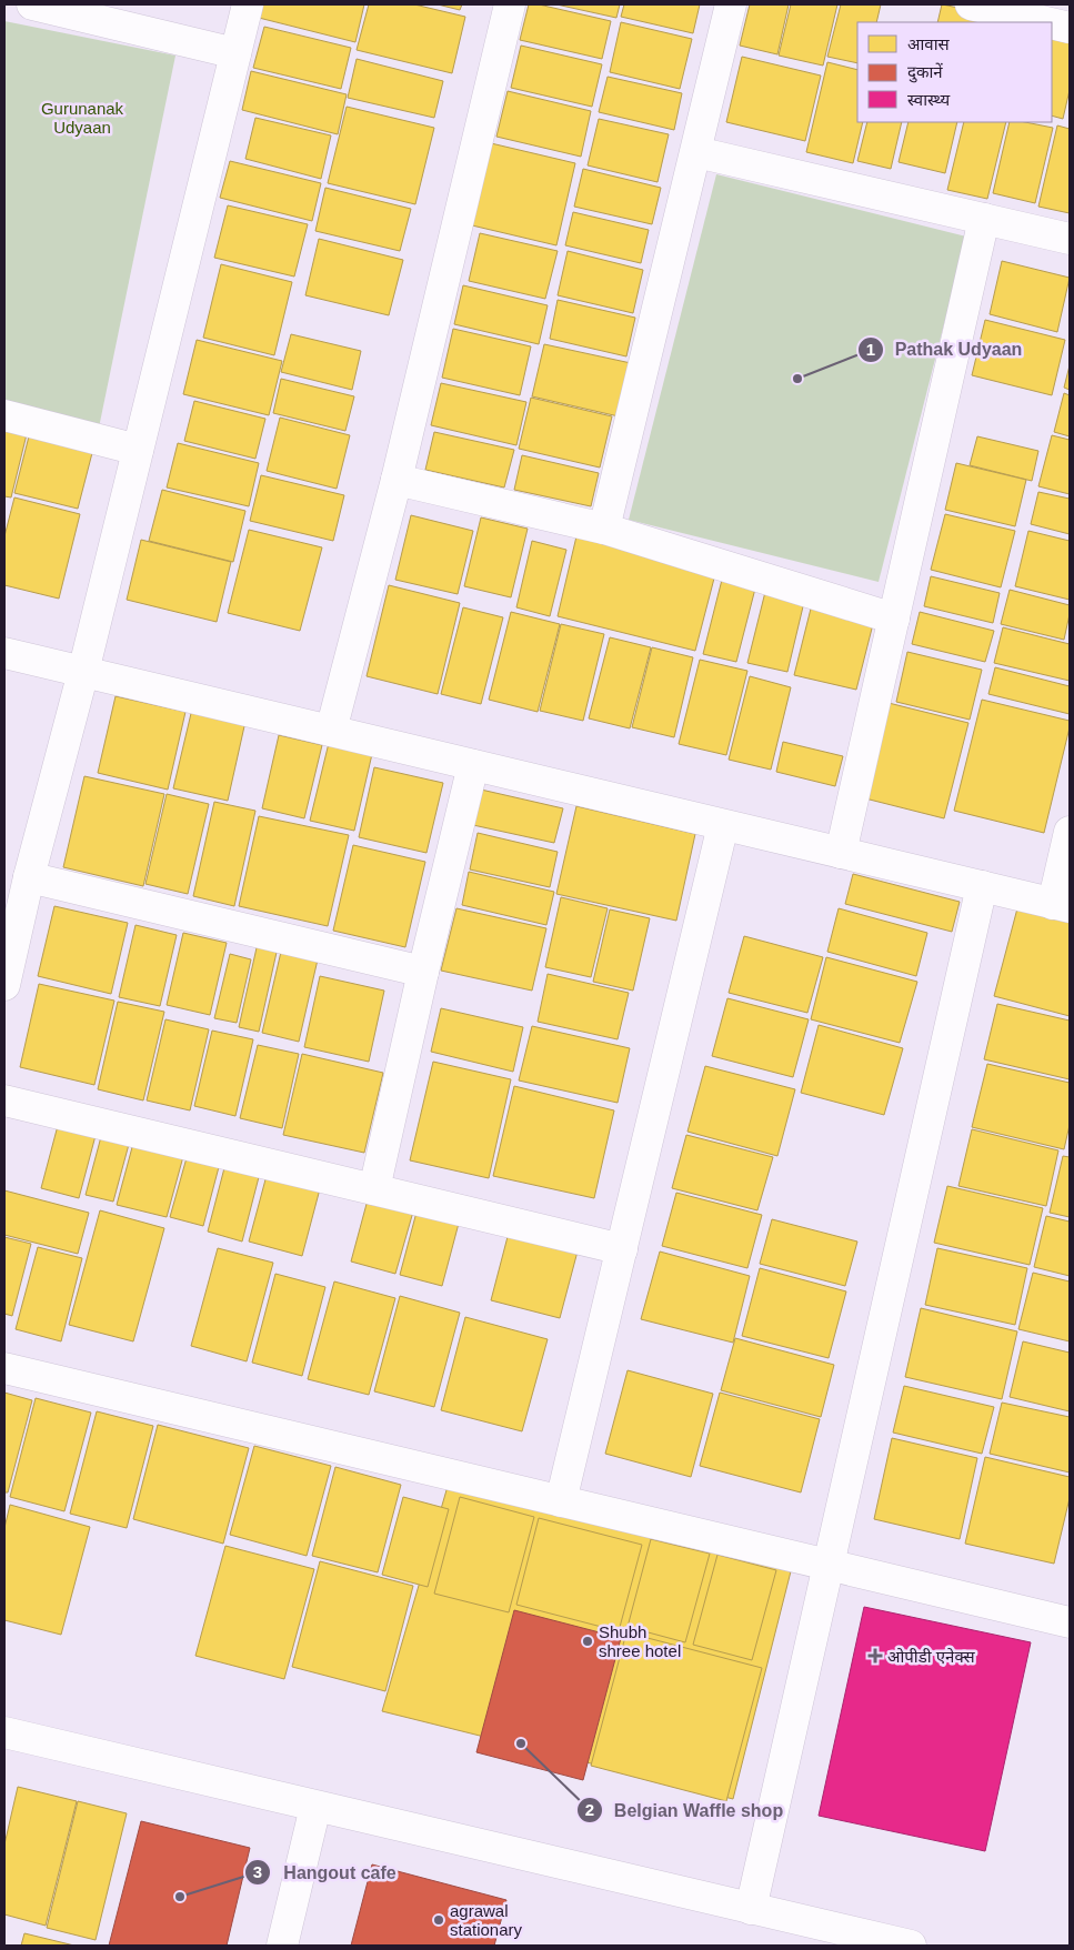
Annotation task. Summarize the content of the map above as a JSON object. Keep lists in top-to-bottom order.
{
  "parks": ["Gurunanak Udyaan"],
  "places": {
    "other": [
      "Pathak Udyaan",
      "Shubh shree hotel",
      "Belgian Waffle shop",
      "Hangout cafe",
      "agrawal stationary"
    ],
    "health": ["ओपीडी एनेक्स"]
  },
  "legend": ["आवास", "दुकानें", "स्वास्थ्य"]
}
